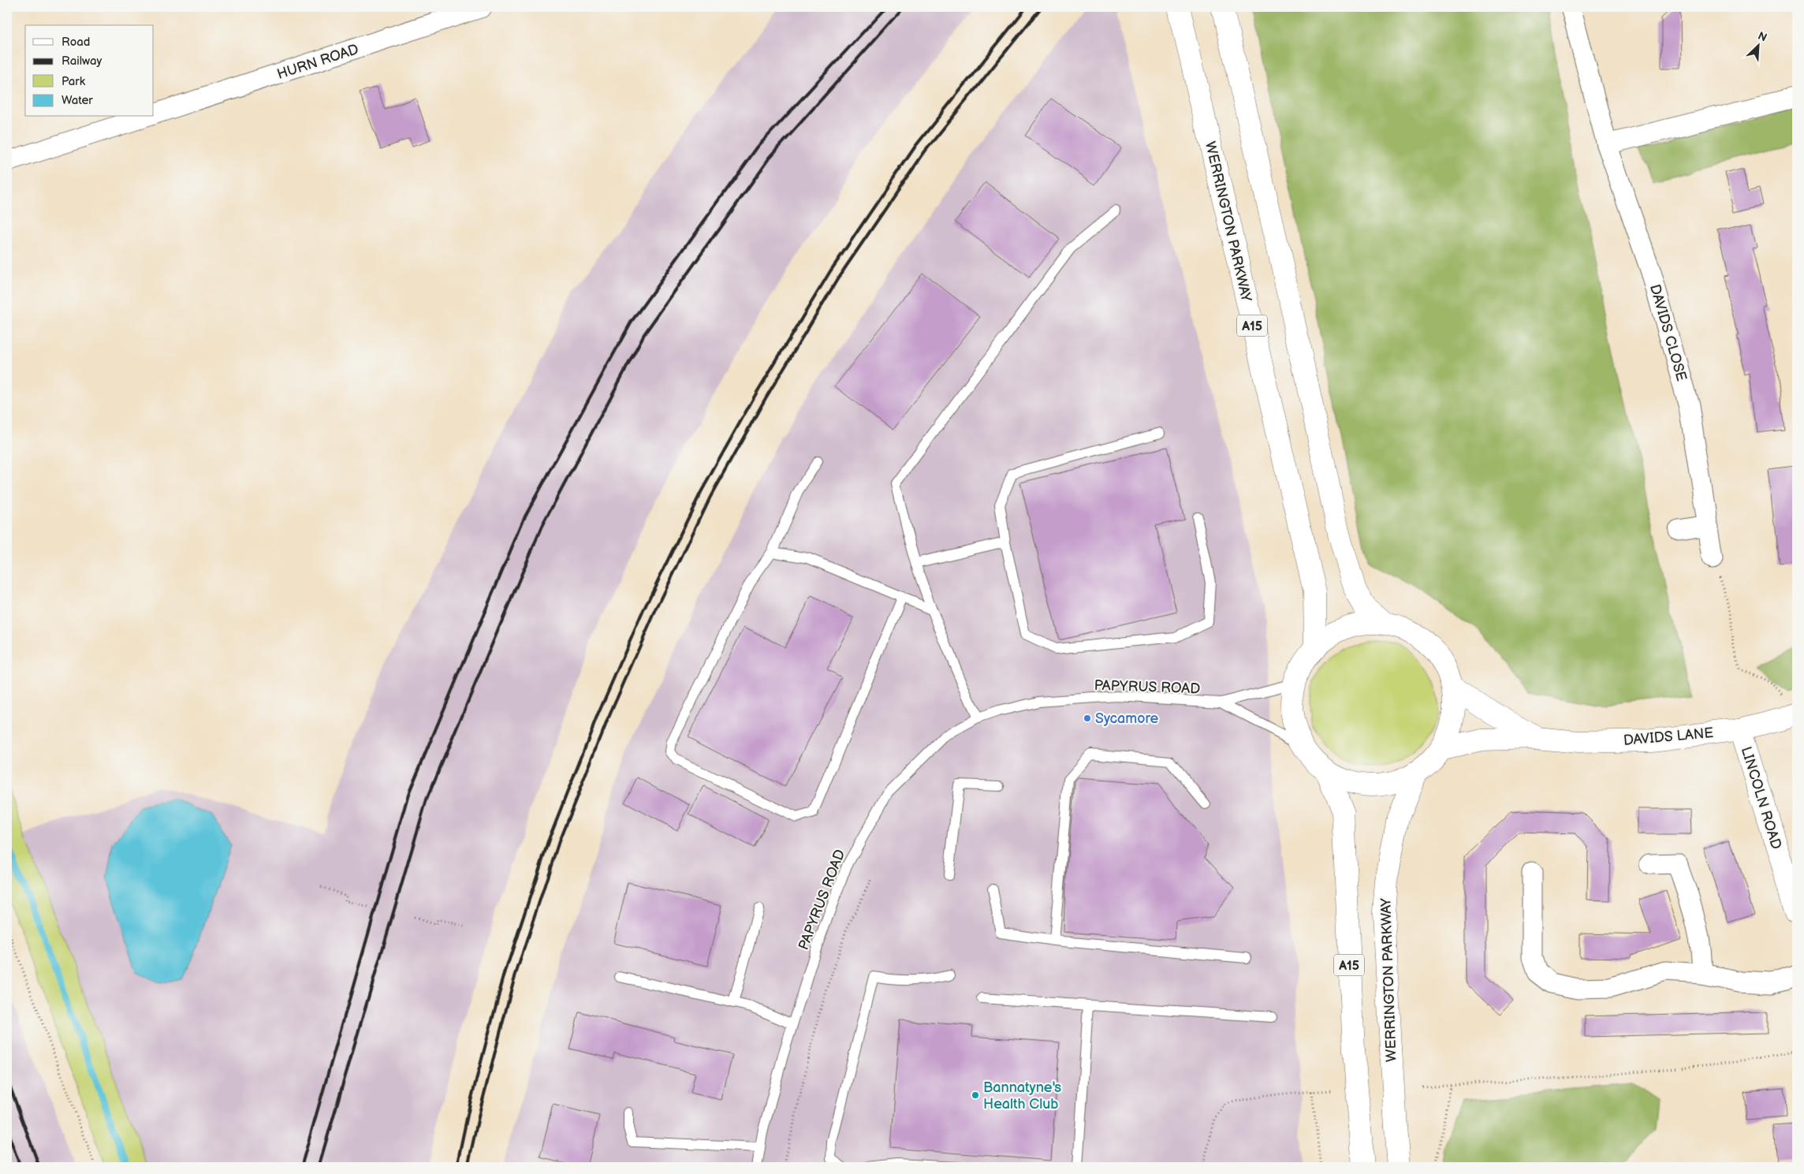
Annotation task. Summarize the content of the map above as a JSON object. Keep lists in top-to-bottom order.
{
  "streets": {
    "main road": [
      "WERRINGTON PARKWAY",
      "A15",
      "DAVIDS LANE",
      "LINCOLN ROAD"
    ],
    "street": ["HURN ROAD", "DAVIDS CLOSE"],
    "lane": ["PAPYRUS ROAD"]
  },
  "crossings": [
    ["DAVIDS LANE", "LINCOLN ROAD"]
  ],
  "places": ["Sycamore", "Bannatyne's Health Club"],
  "legend": [
    "Road",
    "Railway",
    "Park",
    "Water"
  ],
  "north": "top right"
}
